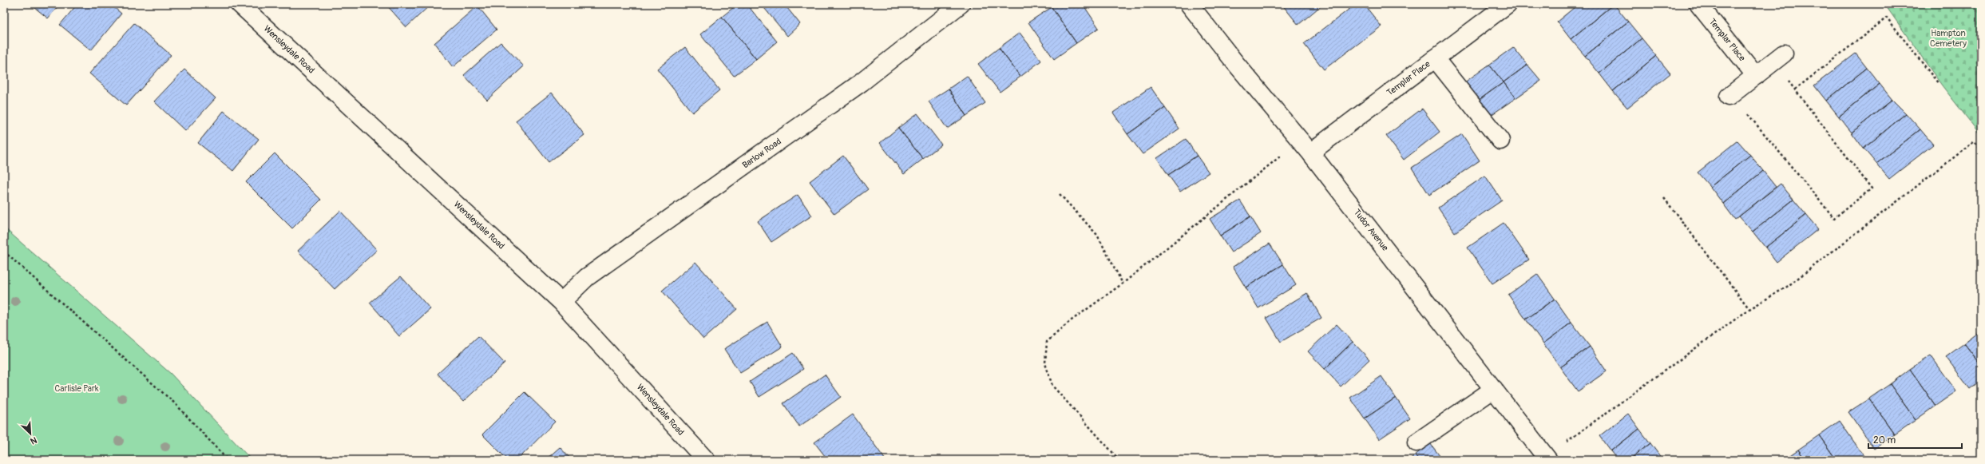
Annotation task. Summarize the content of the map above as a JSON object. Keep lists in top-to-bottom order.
{
  "streets": {
    "street": [
      "Templar Place",
      "Wensleydale Road",
      "Barlow Road",
      "Tudor Avenue"
    ]
  },
  "crossings": [
    ["Templar Place", "Tudor Avenue"],
    ["Wensleydale Road", "Barlow Road"]
  ],
  "parks": ["Hampton Cemetery", "Carlisle Park"],
  "scale_bar": "20 m",
  "north": "bottom right"
}
